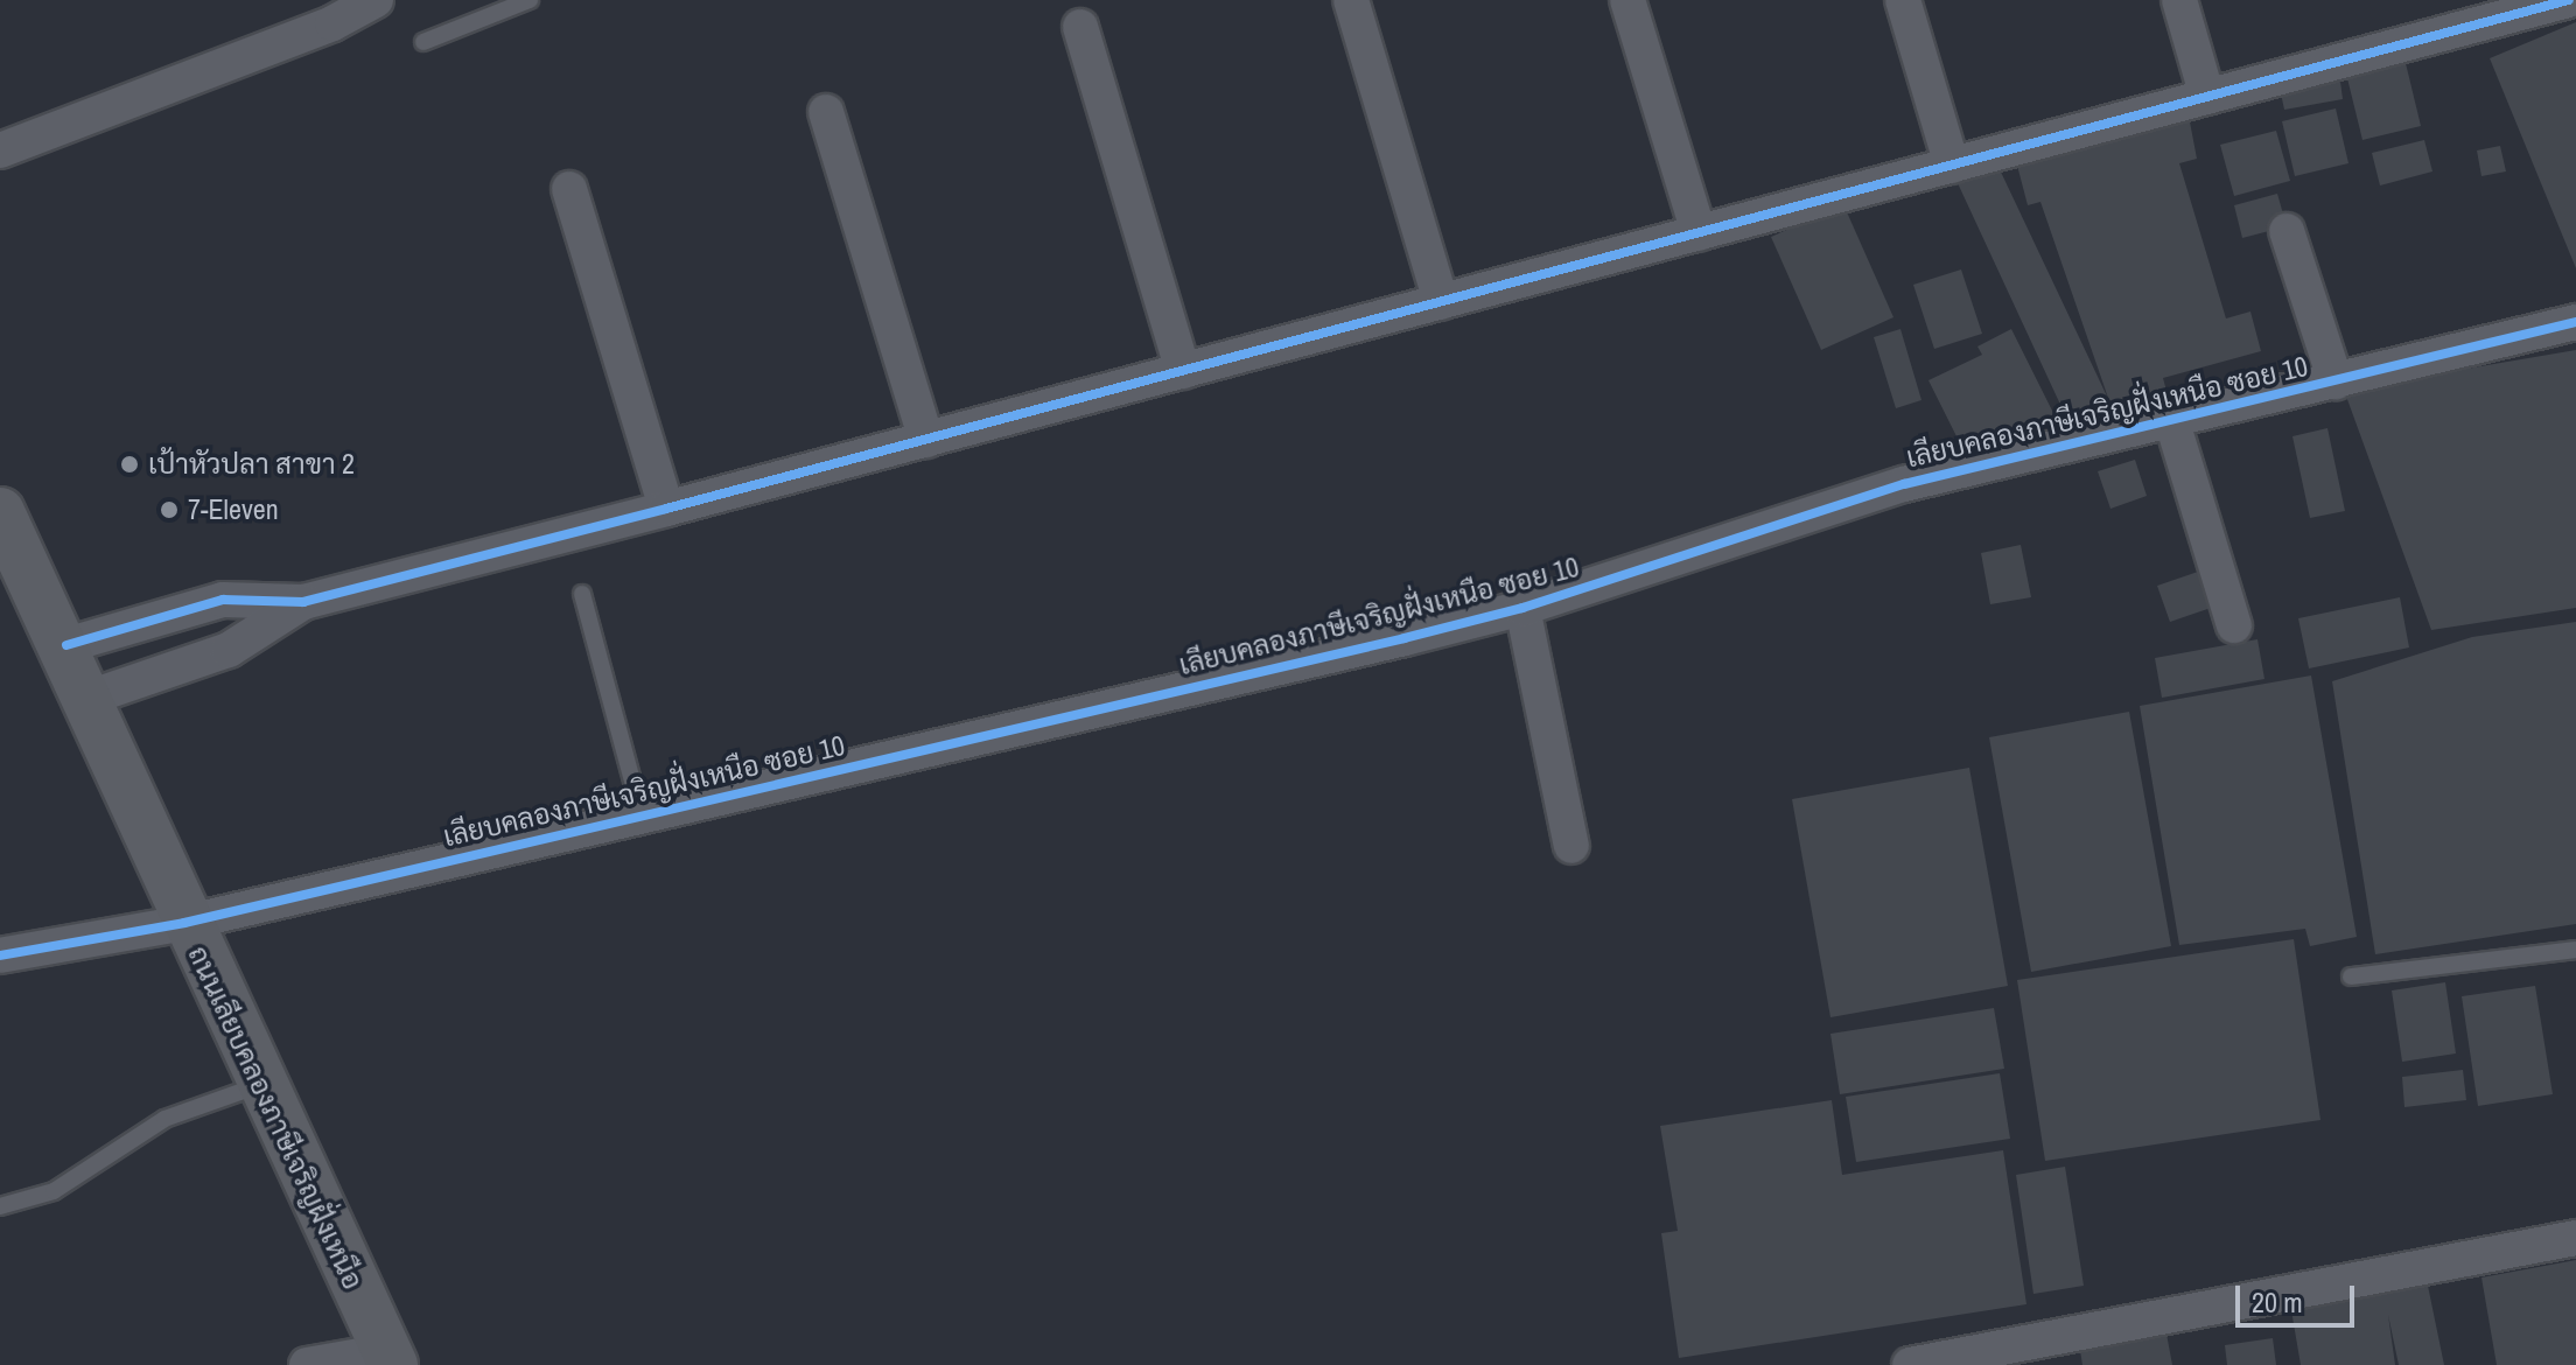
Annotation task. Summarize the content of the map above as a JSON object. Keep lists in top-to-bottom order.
{
  "streets": {
    "main road": ["ถนนเลียบคลองภาษีเจริญฝั่งเหนือ"],
    "street": ["เลียบคลองภาษีเจริญฝั่งเหนือ ซอย 10"]
  },
  "crossings": [
    ["เลียบคลองภาษีเจริญฝั่งเหนือ ซอย 10", "ถนนเลียบคลองภาษีเจริญฝั่งเหนือ"]
  ],
  "places": ["เป้าหัวปลา สาขา 2", "7-Eleven"],
  "scale_bar": "20 m"
}
